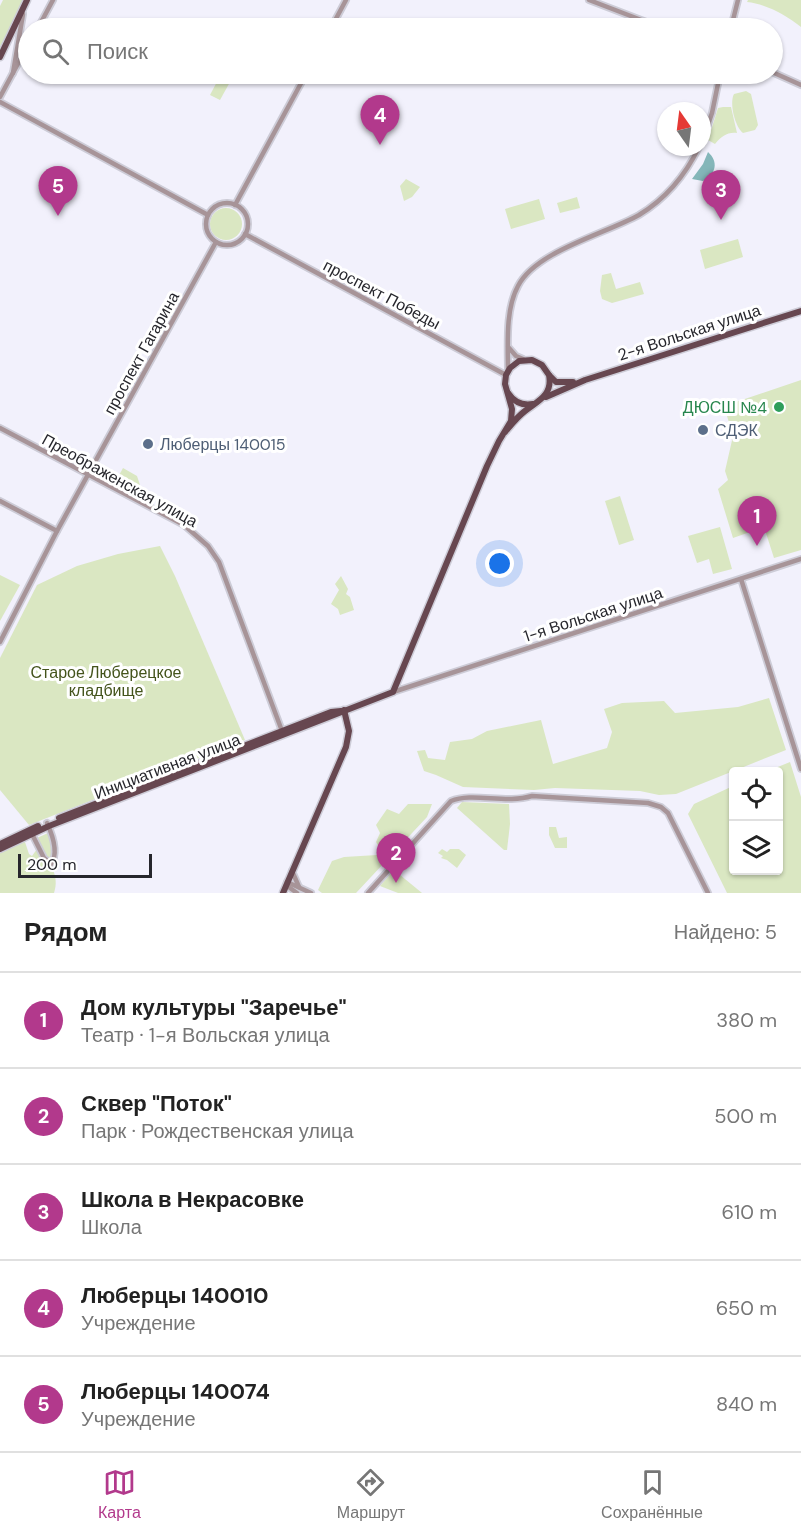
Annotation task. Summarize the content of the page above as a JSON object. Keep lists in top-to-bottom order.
{
  "streets": {
    "main road": ["2-я Вольская улица", "Инициативная улица"],
    "street": [
      "проспект Победы",
      "проспект Гагарина",
      "Преображенская улица",
      "1-я Вольская улица"
    ]
  },
  "crossings": [
    ["проспект Победы", "2-я Вольская улица"],
    ["проспект Победы", "проспект Гагарина"],
    ["проспект Гагарина", "Преображенская улица"],
    ["Преображенская улица", "Инициативная улица"],
    ["1-я Вольская улица", "Инициативная улица"]
  ],
  "parks": ["Старое Люберецкое кладбище"],
  "places": ["ДЮСШ №4", "СДЭК", "Люберцы 140015"],
  "scale_bar": "200 m",
  "north": "top",
  "page": {
    "search": "Поиск",
    "pins": [
      "4",
      "5",
      "3",
      "1",
      "2"
    ],
    "scale": "200 m",
    "heading": ["Рядом", "Найдено: 5"],
    "list": [
      {
        "mark": "1",
        "name": "Дом культуры \"Заречье\"",
        "note": "Театр · 1-я Вольская улица",
        "value": "380 m"
      },
      {
        "mark": "2",
        "name": "Сквер \"Поток\"",
        "note": "Парк · Рождественская улица",
        "value": "500 m"
      },
      {
        "mark": "3",
        "name": "Школа в Некрасовке",
        "note": "Школа",
        "value": "610 m"
      },
      {
        "mark": "4",
        "name": "Люберцы 140010",
        "note": "Учреждение",
        "value": "650 m"
      },
      {
        "mark": "5",
        "name": "Люберцы 140074",
        "note": "Учреждение",
        "value": "840 m"
      }
    ],
    "nav": ["Карта", "Маршрут", "Сохранённые"]
  }
}
